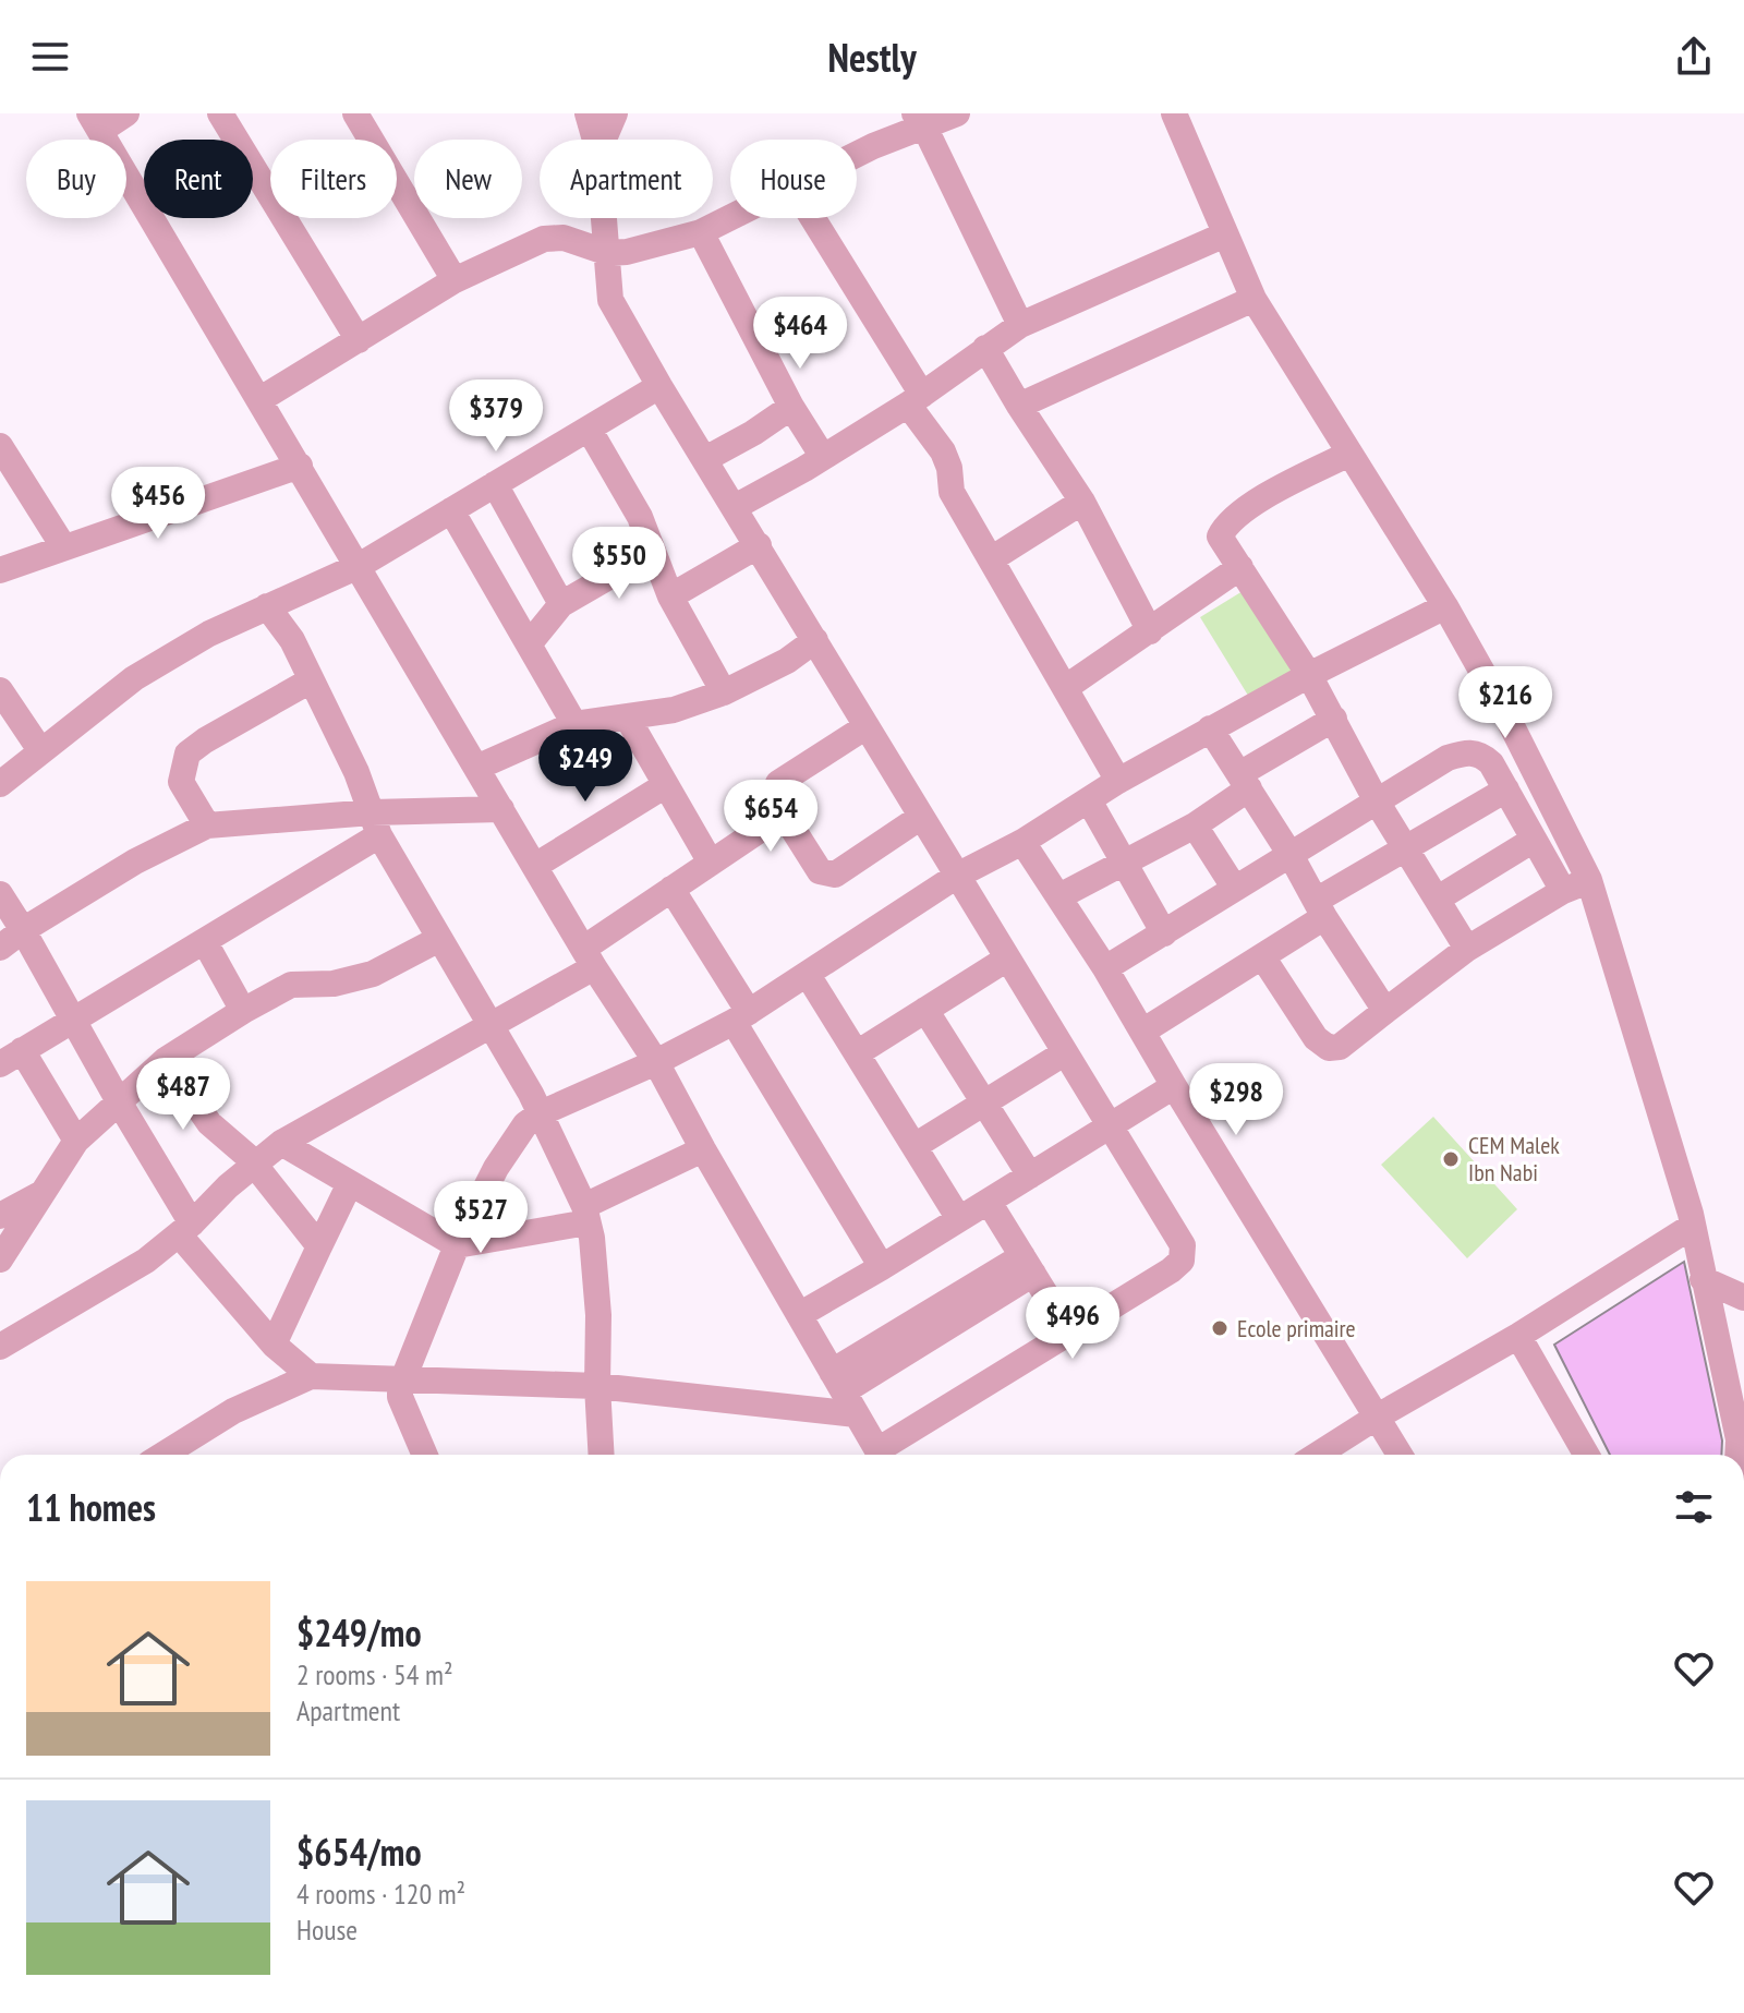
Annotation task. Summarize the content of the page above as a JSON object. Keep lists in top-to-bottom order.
{
  "places": ["CEM Malek Ibn Nabi", "Ecole primaire"],
  "page": {
    "header": "Nestly",
    "chip": [
      "Buy",
      "Rent",
      "Filters",
      "New",
      "Apartment",
      "House"
    ],
    "price": [
      "$464",
      "$379",
      "$456",
      "$550",
      "$216",
      "$249",
      "$654",
      "$487",
      "$298",
      "$527",
      "$496"
    ],
    "heading": "11 homes",
    "list": [
      {
        "name": "$249/mo",
        "note": "2 rooms · 54 m² · Apartment"
      },
      {
        "name": "$654/mo",
        "note": "4 rooms · 120 m² · House"
      }
    ]
  }
}
